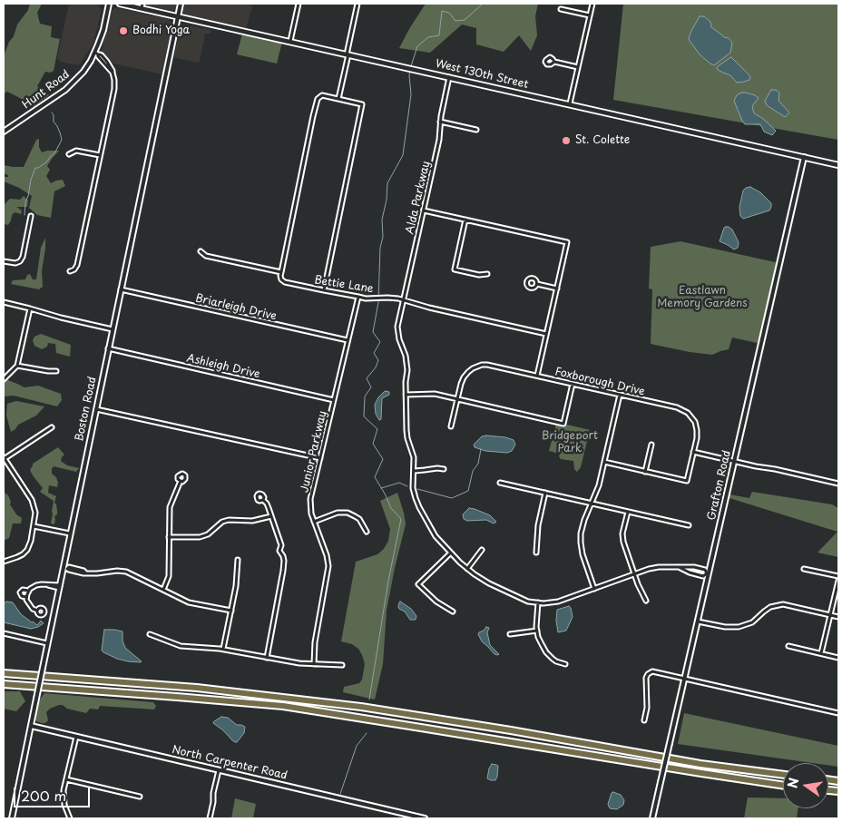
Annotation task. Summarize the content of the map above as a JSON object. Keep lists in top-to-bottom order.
{
  "streets": {
    "main road": ["West 130th Street"],
    "street": [
      "Hunt Road",
      "Alda Parkway",
      "Bettie Lane",
      "Briarleigh Drive",
      "Ashleigh Drive",
      "Foxborough Drive",
      "Boston Road",
      "Junior Parkway",
      "Grafton Road",
      "North Carpenter Road"
    ]
  },
  "crossings": [
    ["West 130th Street", "Alda Parkway"],
    ["West 130th Street", "Boston Road"],
    ["West 130th Street", "Grafton Road"],
    ["Alda Parkway", "Bettie Lane"],
    ["Alda Parkway", "Grafton Road"],
    ["Bettie Lane", "Junior Parkway"],
    ["Briarleigh Drive", "Boston Road"],
    ["Briarleigh Drive", "Junior Parkway"],
    ["Ashleigh Drive", "Boston Road"],
    ["Ashleigh Drive", "Junior Parkway"],
    ["Boston Road", "North Carpenter Road"]
  ],
  "parks": ["Eastlawn Memory Gardens", "Bridgeport Park"],
  "places": ["Bodhi Yoga", "St. Colette"],
  "scale_bar": "200 m",
  "north": "left"
}
